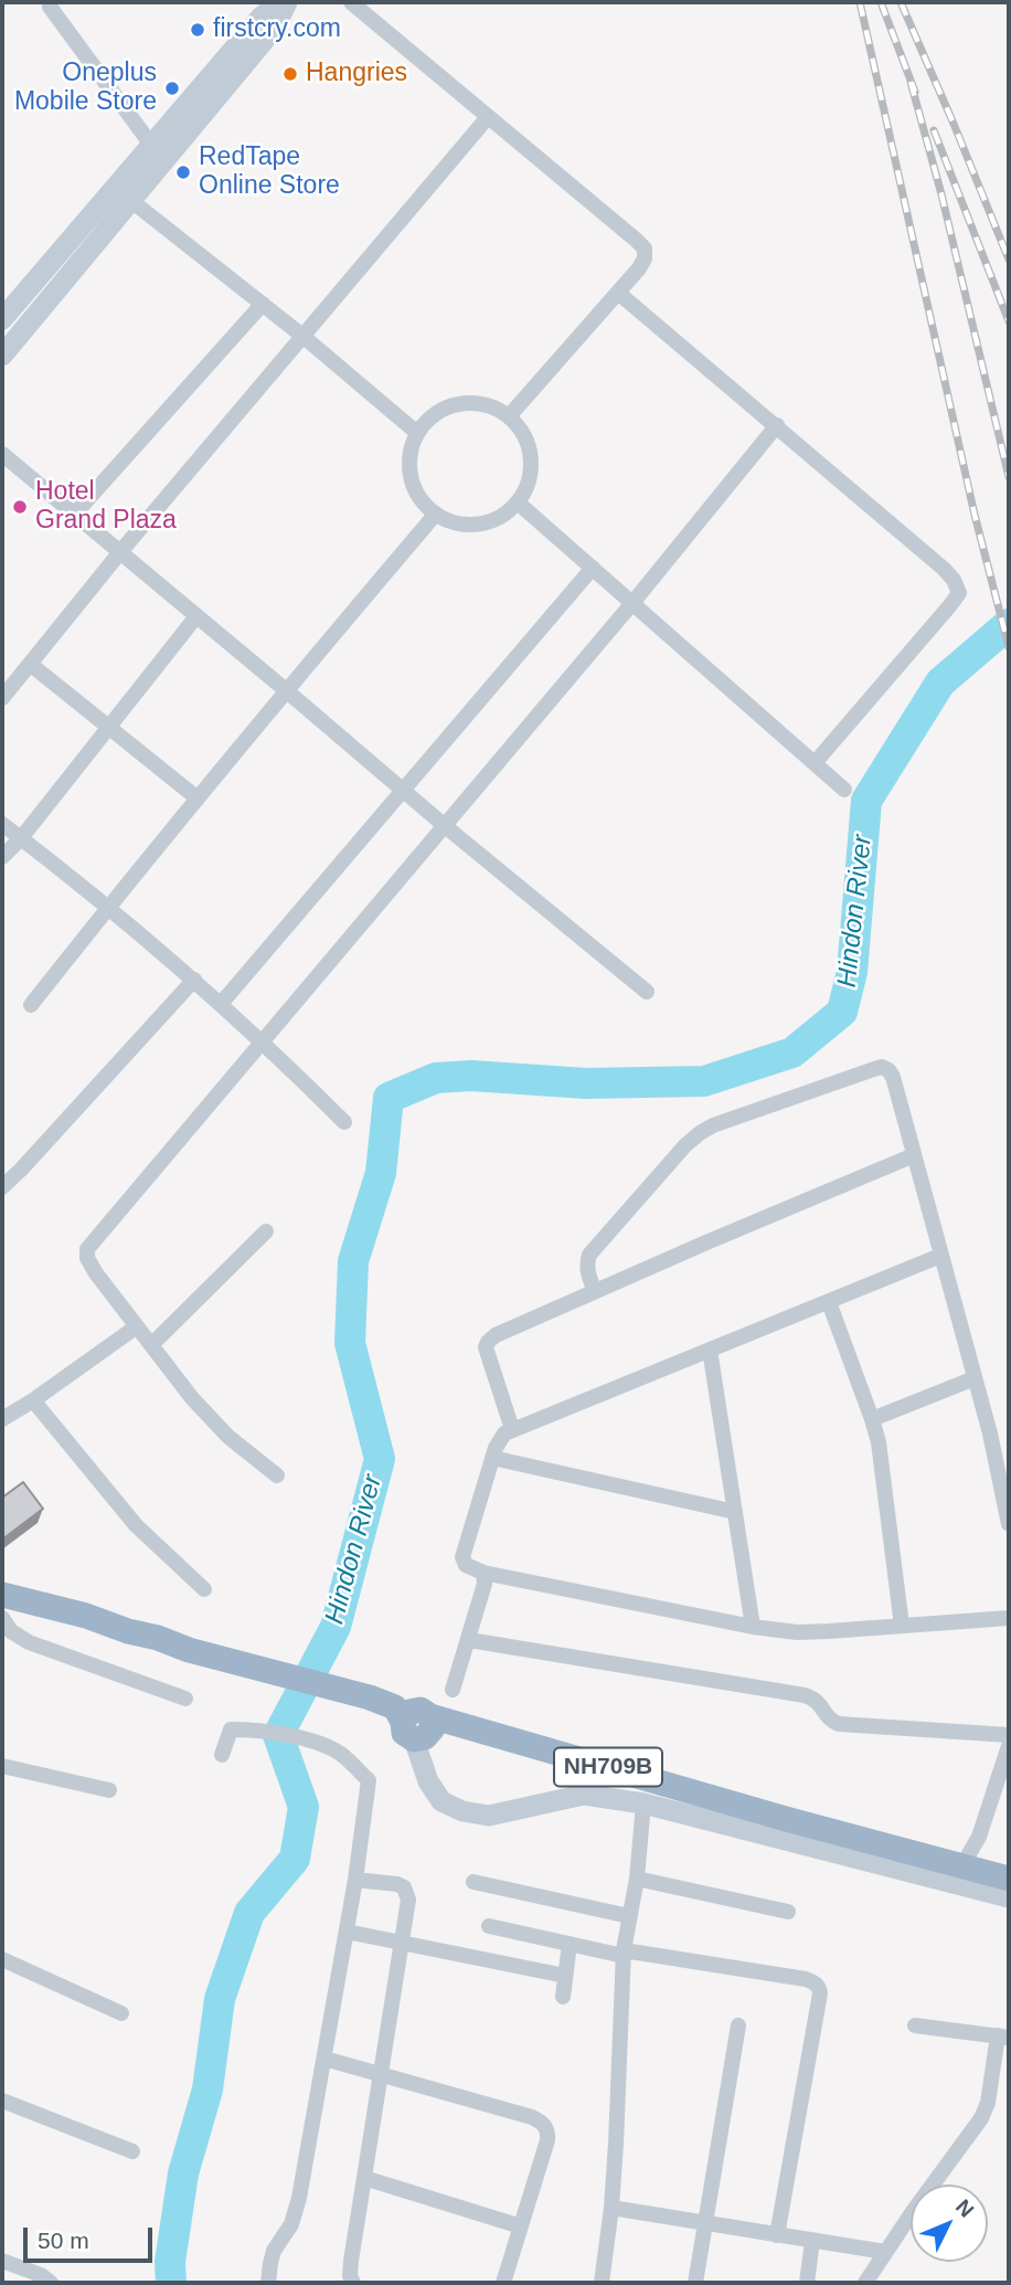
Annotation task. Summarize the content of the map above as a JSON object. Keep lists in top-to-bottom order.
{
  "streets": {
    "highway": ["NH709B"]
  },
  "water": ["Hindon River"],
  "places": [
    "firstcry.com",
    "Hangries",
    "Oneplus Mobile Store",
    "RedTape Online Store",
    "Hotel Grand Plaza"
  ],
  "scale_bar": "50 m",
  "north": "top right"
}
